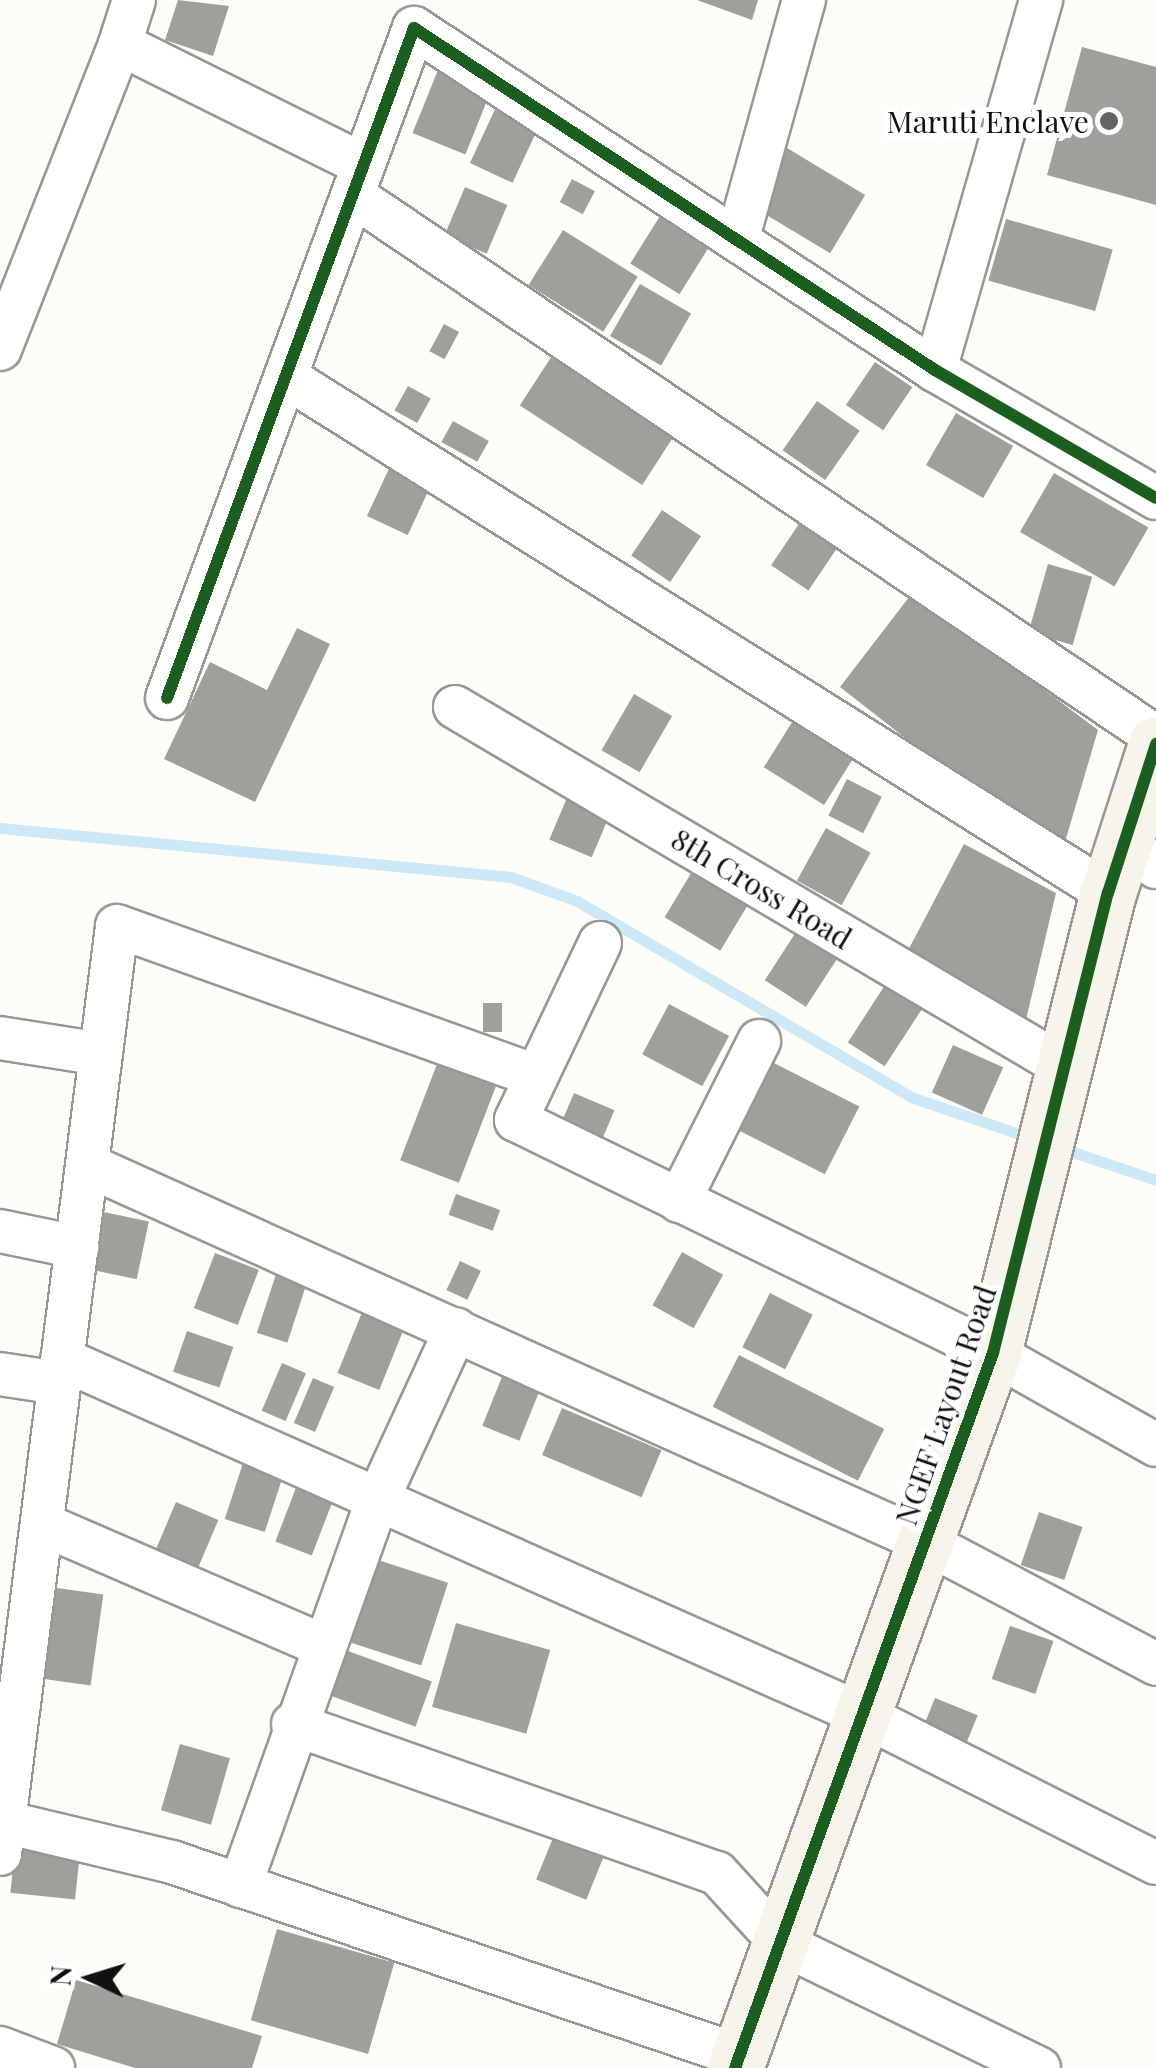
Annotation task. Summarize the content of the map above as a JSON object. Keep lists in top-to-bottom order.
{
  "streets": {
    "street": ["8th Cross Road", "NGEF Layout Road"]
  },
  "crossings": [
    ["8th Cross Road", "NGEF Layout Road"]
  ],
  "places": ["Maruti Enclave"],
  "north": "left"
}
